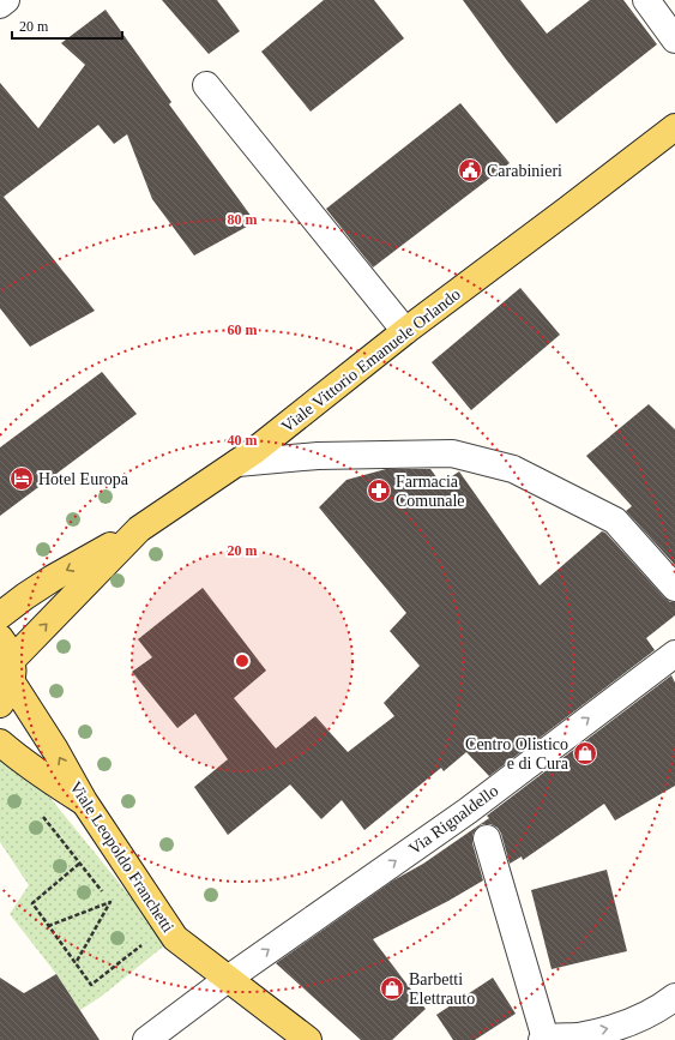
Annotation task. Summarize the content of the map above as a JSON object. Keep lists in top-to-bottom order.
{
  "streets": {
    "main road": ["Viale Vittorio Emanuele Orlando", "Viale Leopoldo Franchetti"],
    "street": ["Via Rignaldello"]
  },
  "crossings": [
    ["Viale Vittorio Emanuele Orlando", "Viale Leopoldo Franchetti"],
    ["Via Rignaldello", "Viale Leopoldo Franchetti"]
  ],
  "one_way": ["Via Rignaldello"],
  "places": {
    "public building": ["Carabinieri"],
    "hotel": ["Hotel Europa"],
    "pharmacy": ["Farmacia Comunale"],
    "shop": ["Centro Olistico e di Cura", "Barbetti Elettrauto"]
  },
  "scale_bar": "20 m",
  "rings": [
    "80 m",
    "60 m",
    "40 m",
    "20 m"
  ]
}
